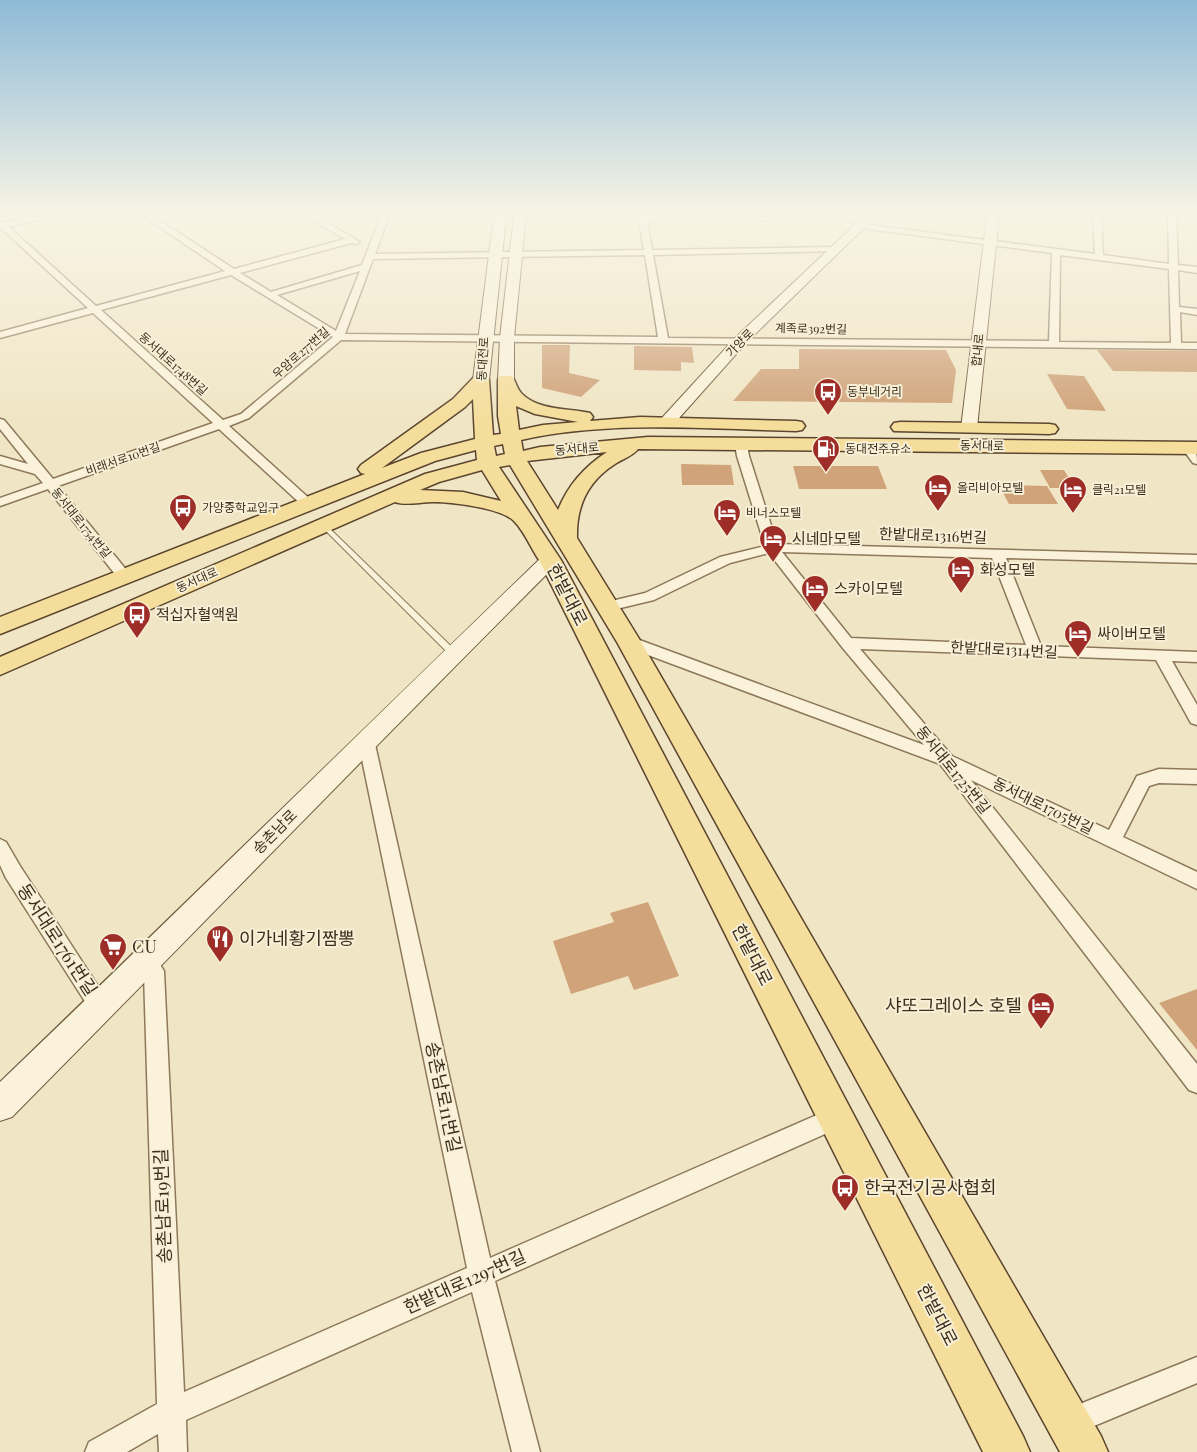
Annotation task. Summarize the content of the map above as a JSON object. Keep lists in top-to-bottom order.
{
  "streets": {
    "main road": ["동대전로", "동서대로", "한밭대로"],
    "street": [
      "계족로392번길",
      "가양로",
      "합내로",
      "우암로277번길",
      "동서대로1748번길",
      "비래서로10번길",
      "동서대로1754번길",
      "한밭대로1316번길",
      "한밭대로1314번길",
      "동서대로1725번길",
      "동서대로1705번길",
      "송촌남로",
      "동서대로1761번길",
      "송촌남로11번길",
      "송촌남로19번길",
      "한밭대로1297번길"
    ]
  },
  "crossings": [
    ["계족로392번길", "가양로"],
    ["계족로392번길", "합내로"],
    ["계족로392번길", "우암로277번길"],
    ["계족로392번길", "동대전로"],
    ["가양로", "동서대로"],
    ["합내로", "동서대로"],
    ["우암로277번길", "비래서로10번길"],
    ["동대전로", "동서대로"],
    ["동대전로", "한밭대로"],
    ["동서대로1748번길", "동서대로"],
    ["동서대로1748번길", "비래서로10번길"],
    ["동서대로", "동서대로1754번길"],
    ["동서대로", "한밭대로"],
    ["동서대로", "동서대로1725번길"],
    ["비래서로10번길", "동서대로1754번길"],
    ["한밭대로1316번길", "한밭대로"],
    ["한밭대로1316번길", "한밭대로1314번길"],
    ["한밭대로1316번길", "동서대로1725번길"],
    ["한밭대로", "송촌남로"],
    ["한밭대로", "한밭대로1297번길"],
    ["한밭대로1314번길", "동서대로1725번길"],
    ["동서대로1725번길", "동서대로1705번길"],
    ["송촌남로", "동서대로1761번길"],
    ["송촌남로", "송촌남로11번길"],
    ["송촌남로", "송촌남로19번길"],
    ["송촌남로11번길", "한밭대로1297번길"],
    ["송촌남로19번길", "한밭대로1297번길"]
  ],
  "places": {
    "bus stop": [
      "동부네거리",
      "가양중학교입구",
      "적십자혈액원",
      "한국전기공사협회"
    ],
    "fuel station": ["동대전주유소"],
    "hotel": [
      "올리비아모텔",
      "클릭21모텔",
      "비너스모텔",
      "시네마모텔",
      "화성모텔",
      "스카이모텔",
      "싸이버모텔",
      "샤또그레이스 호텔"
    ],
    "restaurant": ["이가네황기짬뽕"],
    "supermarket": ["CU"]
  }
}
